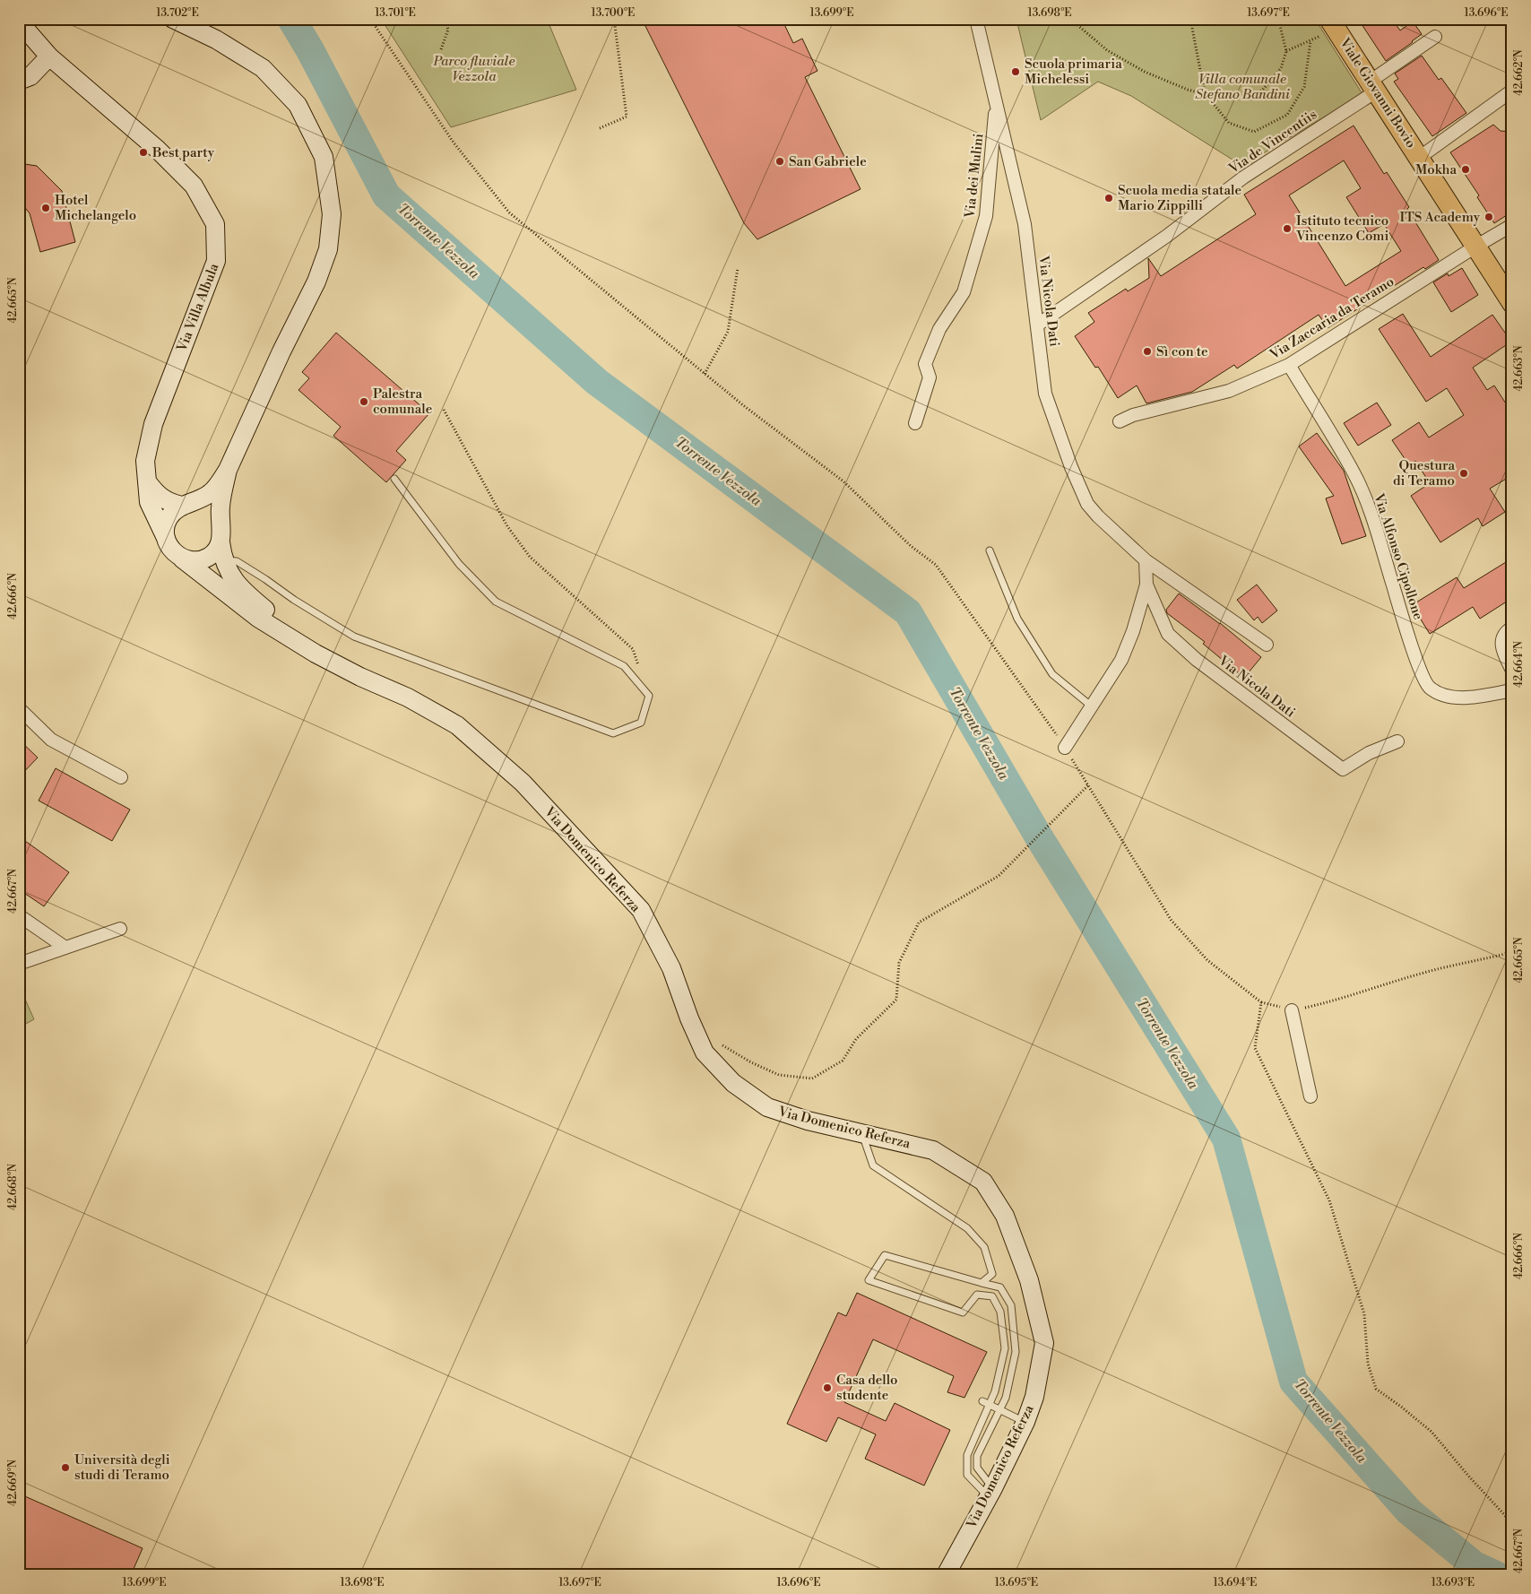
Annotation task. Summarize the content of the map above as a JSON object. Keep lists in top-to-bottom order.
{
  "streets": {
    "main road": ["Viale Giovanni Bovio"],
    "street": [
      "Via de Vincentiis",
      "Via dei Mulini",
      "Via Nicola Dati",
      "Via Villa Albula",
      "Via Zaccaria da Teramo",
      "Via Alfonso Cipollone",
      "Via Domenico Referza"
    ]
  },
  "crossings": [
    ["Viale Giovanni Bovio", "Via de Vincentiis"],
    ["Viale Giovanni Bovio", "Via Zaccaria da Teramo"],
    ["Via de Vincentiis", "Via Nicola Dati"],
    ["Via dei Mulini", "Via Nicola Dati"],
    ["Via Villa Albula", "Via Domenico Referza"],
    ["Via Zaccaria da Teramo", "Via Alfonso Cipollone"]
  ],
  "water": ["Torrente Vezzola"],
  "parks": ["Parco fluviale Vezzola", "Villa comunale Stefano Bandini"],
  "places": [
    "Scuola primaria Michelessi",
    "Best party",
    "San Gabriele",
    "Mokha",
    "Scuola media statale Mario Zippilli",
    "Hotel Michelangelo",
    "ITS Academy",
    "Istituto tecnico Vincenzo Comi",
    "Sì con te",
    "Palestra comunale",
    "Questura di Teramo",
    "Casa dello studente",
    "Università degli studi di Teramo"
  ],
  "coordinates": [
    "13.702°E",
    "13.701°E",
    "13.700°E",
    "13.699°E",
    "13.698°E",
    "13.697°E",
    "13.696°E",
    "42.662°N",
    "42.665°N",
    "42.663°N",
    "42.666°N",
    "42.664°N",
    "42.667°N",
    "42.668°N",
    "42.669°N",
    "13.695°E",
    "13.694°E",
    "13.693°E"
  ]
}
